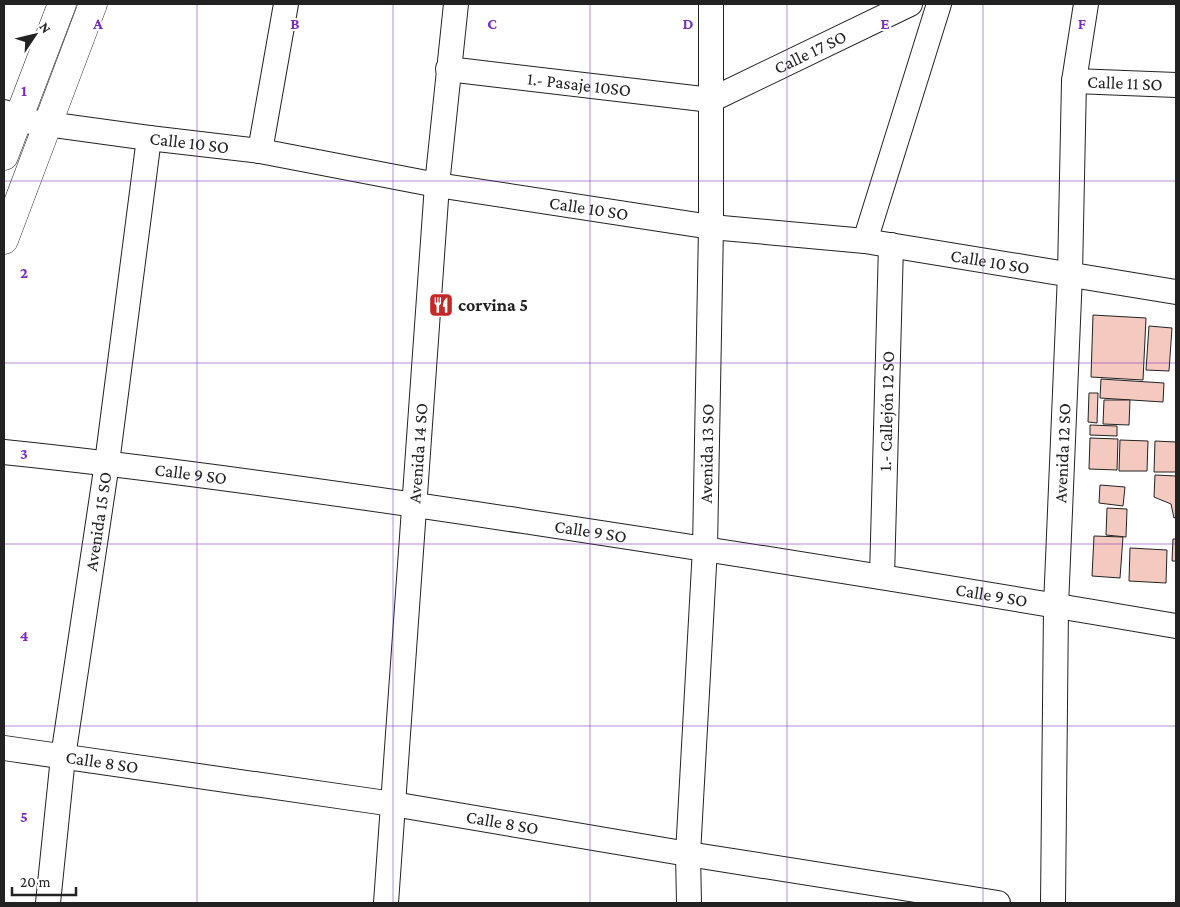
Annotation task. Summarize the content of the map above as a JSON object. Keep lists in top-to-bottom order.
{
  "streets": {
    "street": [
      "Calle 17 SO",
      "Calle 11 SO",
      "1.- Pasaje 10SO",
      "Calle 10 SO",
      "1.- Callejón 12 SO",
      "Avenida 14 SO",
      "Avenida 12 SO",
      "Avenida 13 SO",
      "Calle 9 SO",
      "Avenida 15 SO",
      "Calle 8 SO"
    ]
  },
  "crossings": [
    ["Calle 17 SO", "1.- Pasaje 10SO"],
    ["Calle 17 SO", "Avenida 13 SO"],
    ["Calle 11 SO", "Avenida 12 SO"],
    ["1.- Pasaje 10SO", "Avenida 14 SO"],
    ["1.- Pasaje 10SO", "Avenida 13 SO"],
    ["Calle 10 SO", "1.- Callejón 12 SO"],
    ["Calle 10 SO", "Avenida 14 SO"],
    ["Calle 10 SO", "Avenida 12 SO"],
    ["Calle 10 SO", "Avenida 13 SO"],
    ["Calle 10 SO", "Avenida 15 SO"],
    ["1.- Callejón 12 SO", "Calle 9 SO"],
    ["Avenida 14 SO", "Calle 9 SO"],
    ["Avenida 14 SO", "Calle 8 SO"],
    ["Avenida 12 SO", "Calle 9 SO"],
    ["Avenida 13 SO", "Calle 9 SO"],
    ["Avenida 13 SO", "Calle 8 SO"],
    ["Calle 9 SO", "Avenida 15 SO"],
    ["Avenida 15 SO", "Calle 8 SO"]
  ],
  "places": {
    "restaurant": ["corvina 5"]
  },
  "scale_bar": "20 m",
  "north": "top right",
  "grid": {
    "columns": [
      "A",
      "B",
      "C",
      "D",
      "E",
      "F"
    ],
    "rows": [
      "1",
      "2",
      "3",
      "4",
      "5"
    ]
  }
}
